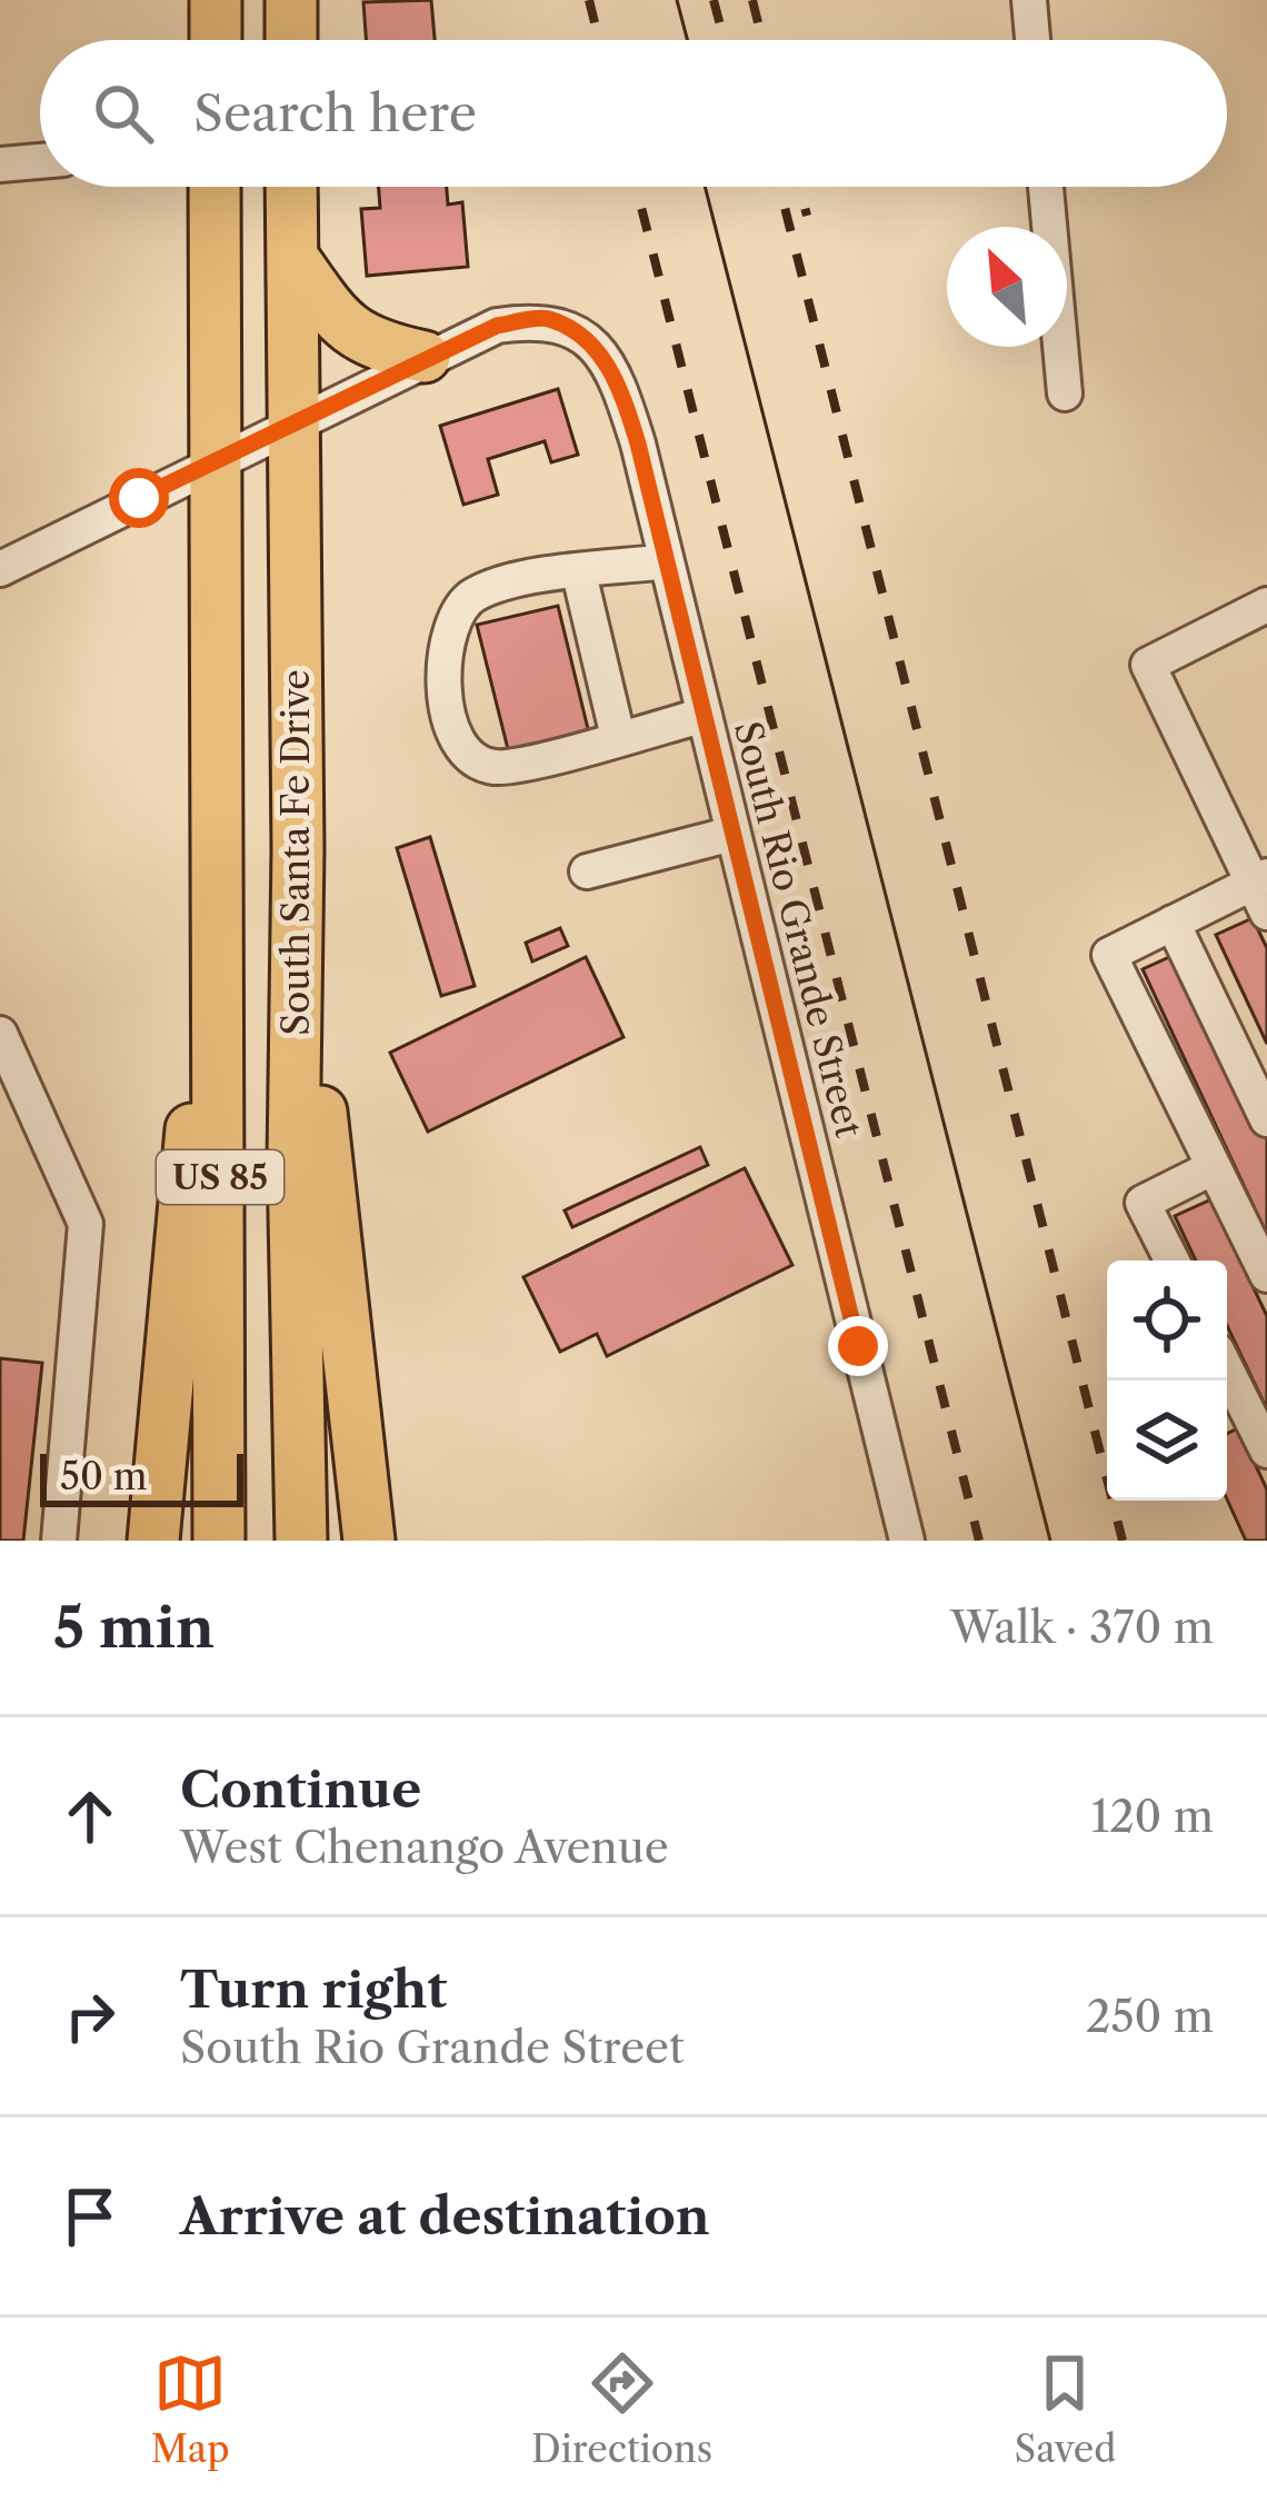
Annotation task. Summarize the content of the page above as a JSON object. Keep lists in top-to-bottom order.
{
  "streets": {
    "highway": ["South Santa Fe Drive", "US 85"],
    "street": ["South Rio Grande Street"]
  },
  "scale_bar": "50 m",
  "north": "top left",
  "page": {
    "search": "Search here",
    "scale": "50 m",
    "heading": ["5 min", "Walk · 370 m"],
    "list": [
      ["Continue", "West Chenango Avenue", "120 m"],
      ["Turn right", "South Rio Grande Street", "250 m"],
      "Arrive at destination"
    ],
    "nav": ["Map", "Directions", "Saved"]
  }
}
